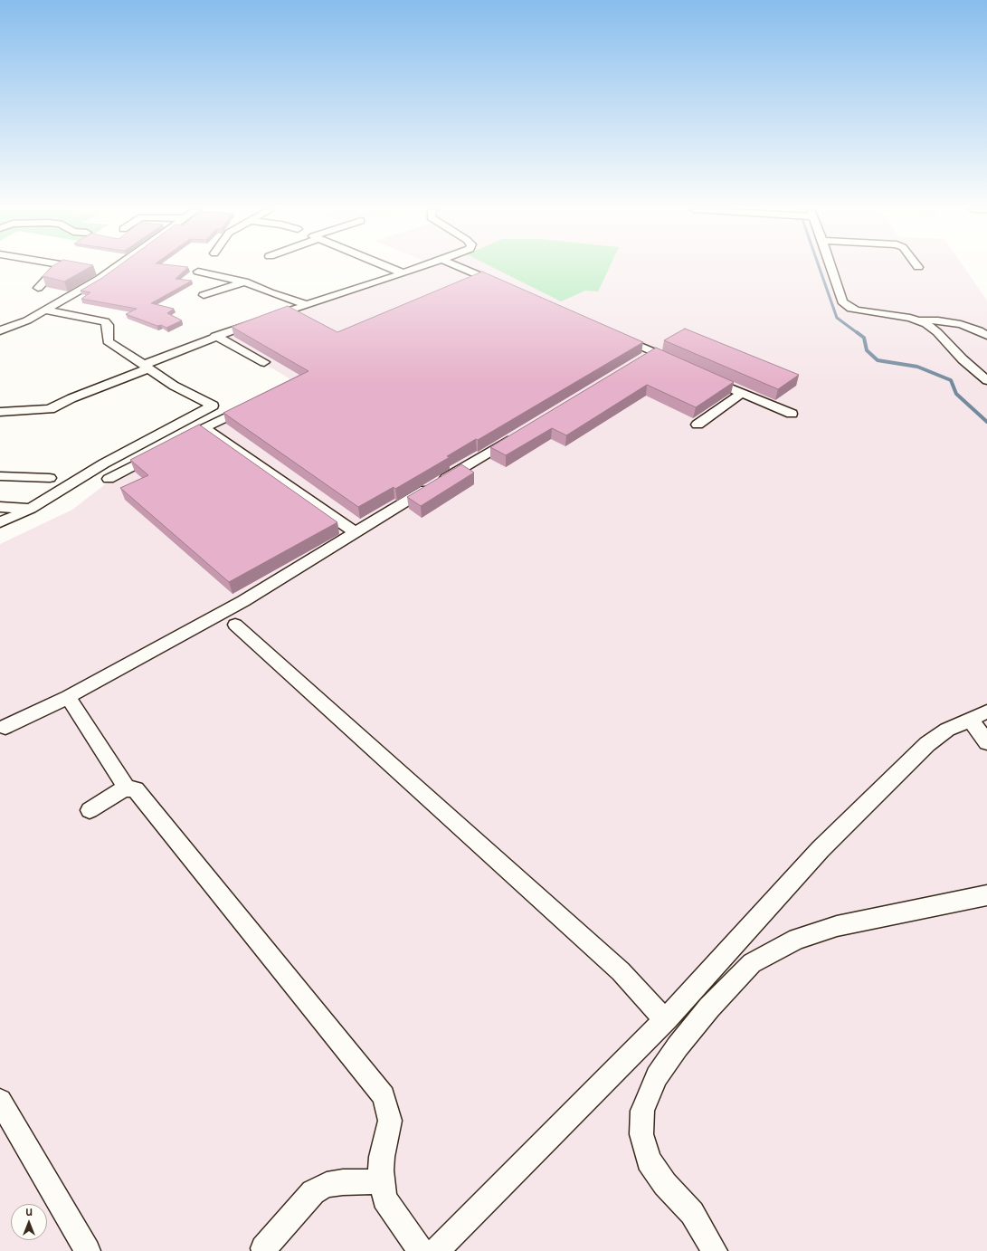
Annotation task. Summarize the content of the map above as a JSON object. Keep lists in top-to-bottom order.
{
  "north": "top"
}
